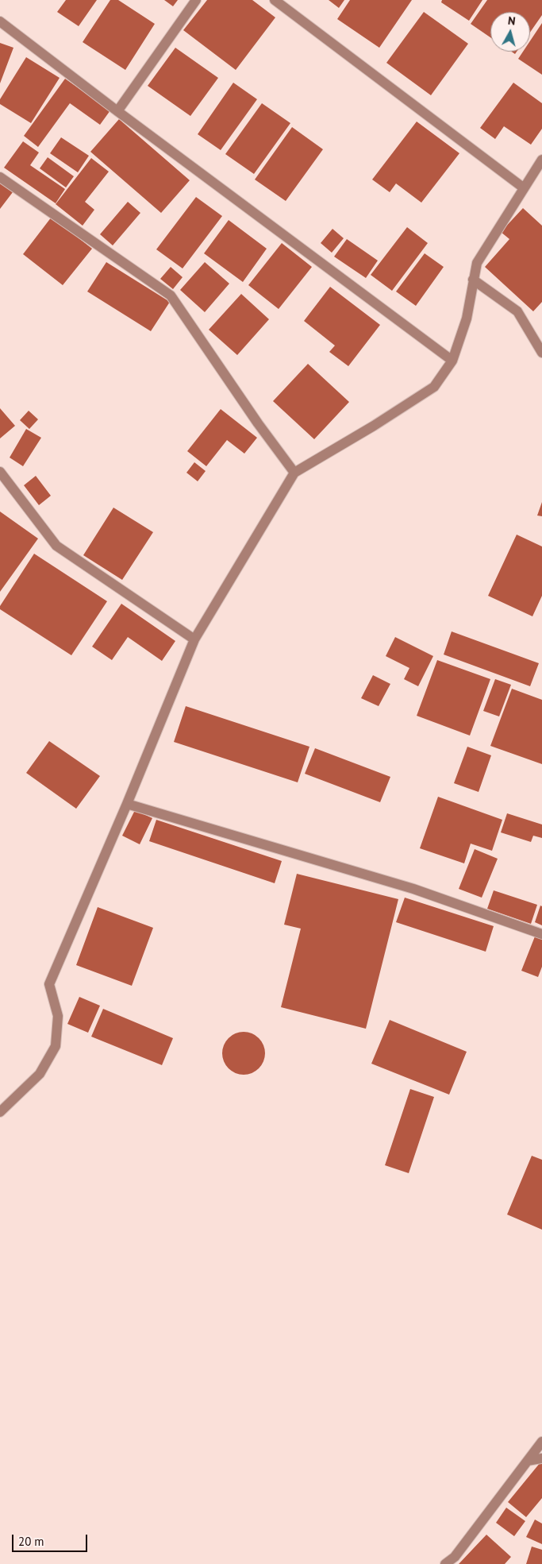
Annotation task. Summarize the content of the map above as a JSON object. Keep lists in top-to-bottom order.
{
  "scale_bar": "20 m",
  "north": "top"
}
